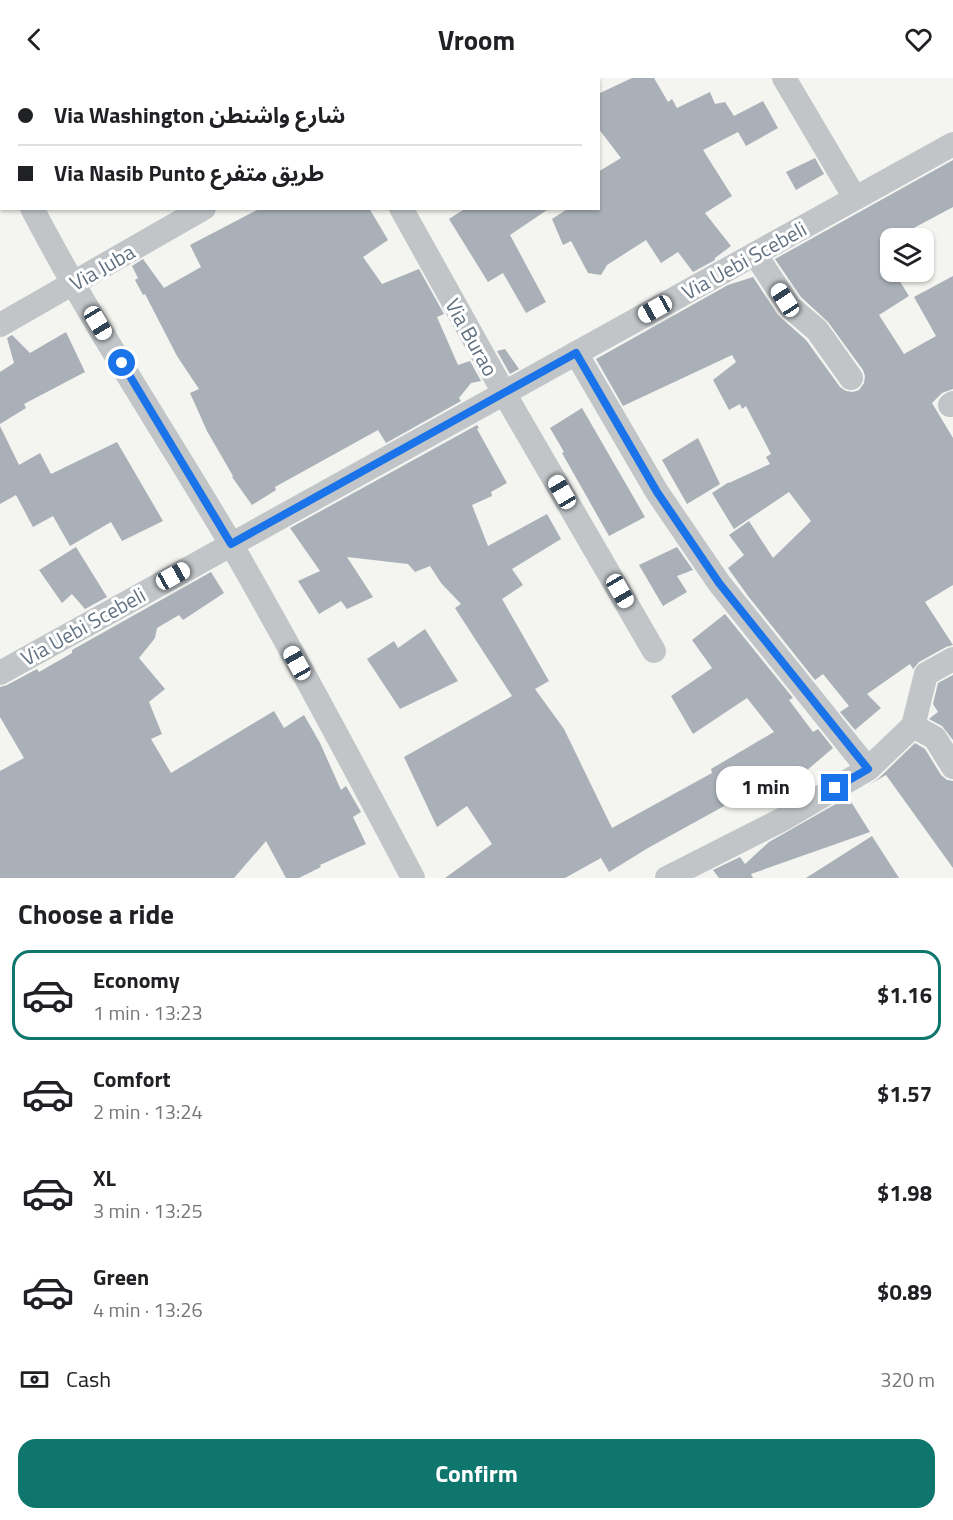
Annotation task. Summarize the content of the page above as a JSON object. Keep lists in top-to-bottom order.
{
  "streets": {
    "street": ["Via Uebi Scebeli", "Via Juba", "Via Burao"]
  },
  "crossings": [
    ["Via Uebi Scebeli", "Via Burao"]
  ],
  "page": {
    "header": "Vroom",
    "banner": ["Via Washington شارع واشنطن", "Via Nasib Punto طريق متفرع"],
    "bubble": "1 min",
    "heading": "Choose a ride",
    "list": [
      {
        "name": "Economy",
        "note": "1 min · 13:23",
        "value": "$1.16"
      },
      {
        "name": "Comfort",
        "note": "2 min · 13:24",
        "value": "$1.57"
      },
      {
        "name": "XL",
        "note": "3 min · 13:25",
        "value": "$1.98"
      },
      {
        "name": "Green",
        "note": "4 min · 13:26",
        "value": "$0.89"
      }
    ],
    "pay": ["Cash", "320 m"],
    "buttons": "Confirm"
  }
}
